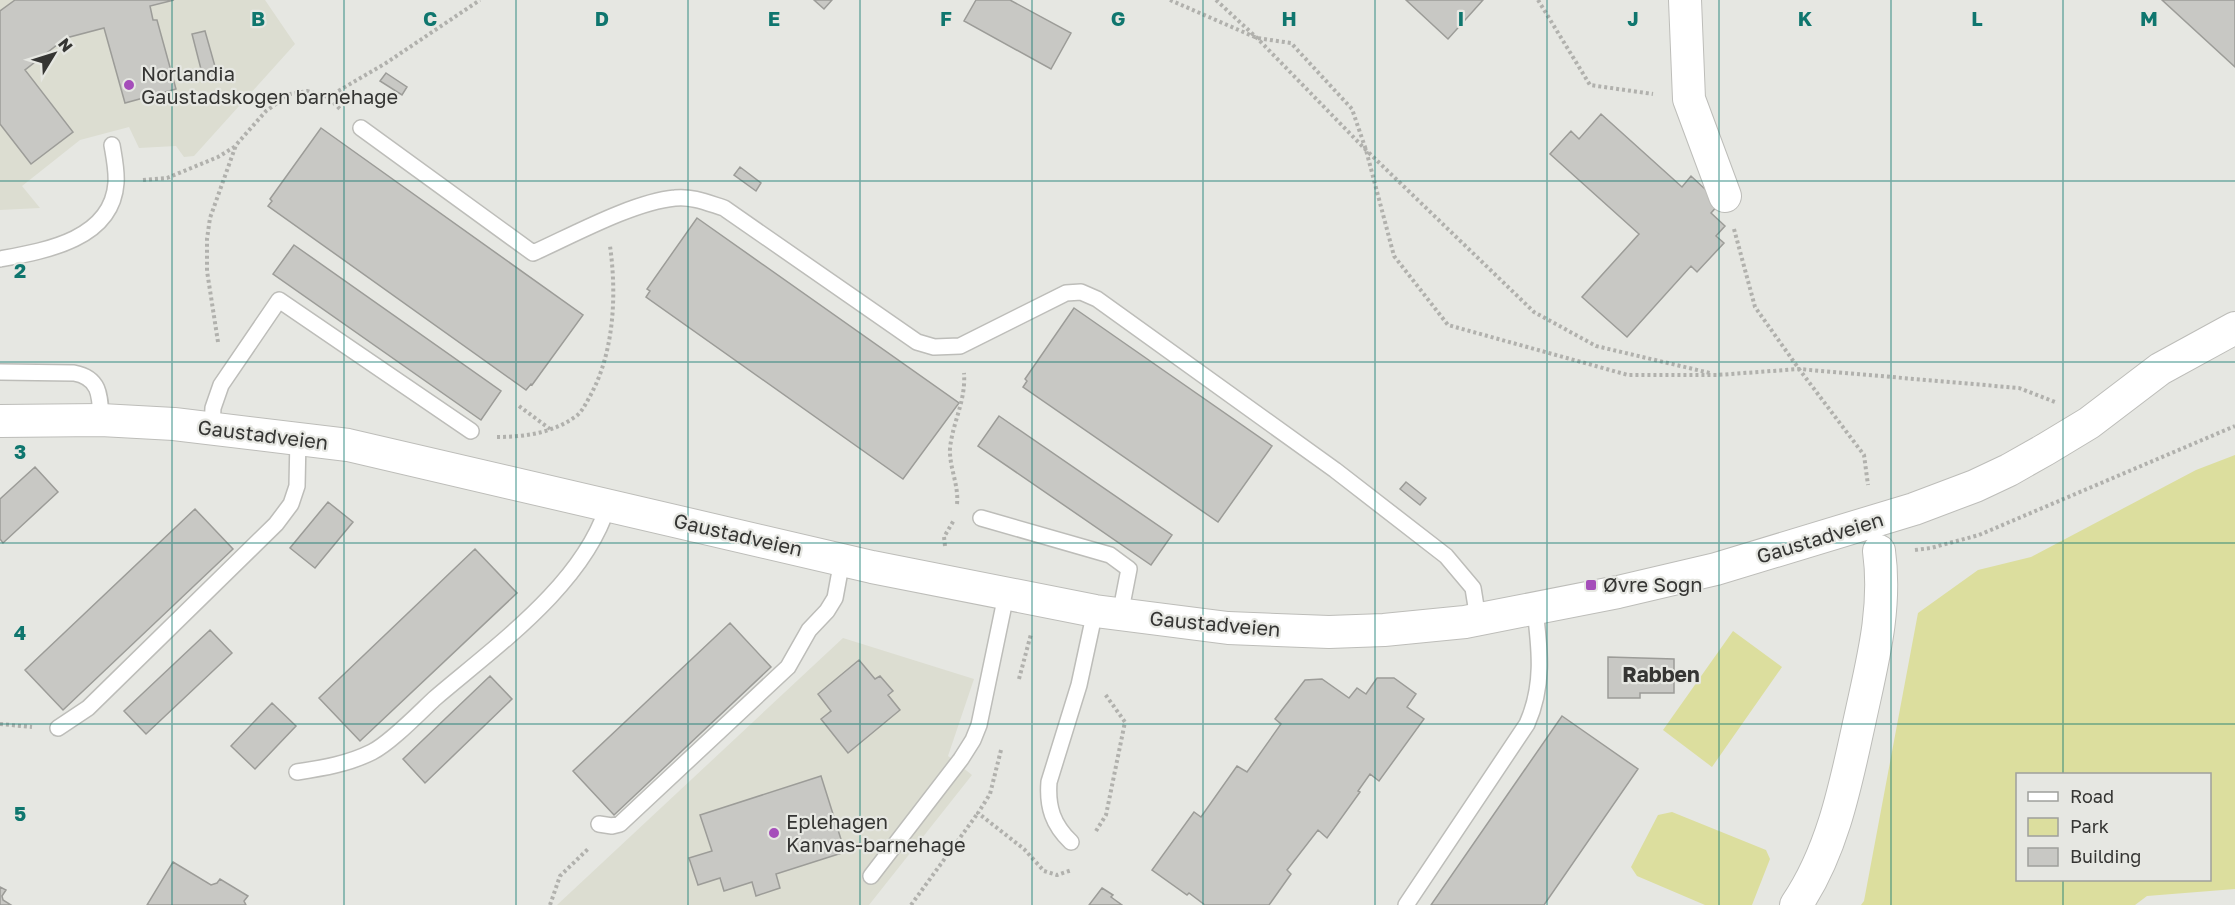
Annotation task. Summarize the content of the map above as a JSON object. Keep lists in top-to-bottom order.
{
  "streets": {
    "street": ["Gaustadveien"]
  },
  "districts": ["Rabben"],
  "places": {
    "other": ["Norlandia Gaustadskogen barnehage", "Eplehagen Kanvas-barnehage"],
    "transit": ["Øvre Sogn"]
  },
  "legend": ["Road", "Park", "Building"],
  "north": "top right",
  "grid": {
    "columns": [
      "B",
      "C",
      "D",
      "E",
      "F",
      "G",
      "H",
      "I",
      "J",
      "K",
      "L",
      "M"
    ],
    "rows": [
      "2",
      "3",
      "4",
      "5"
    ]
  }
}
